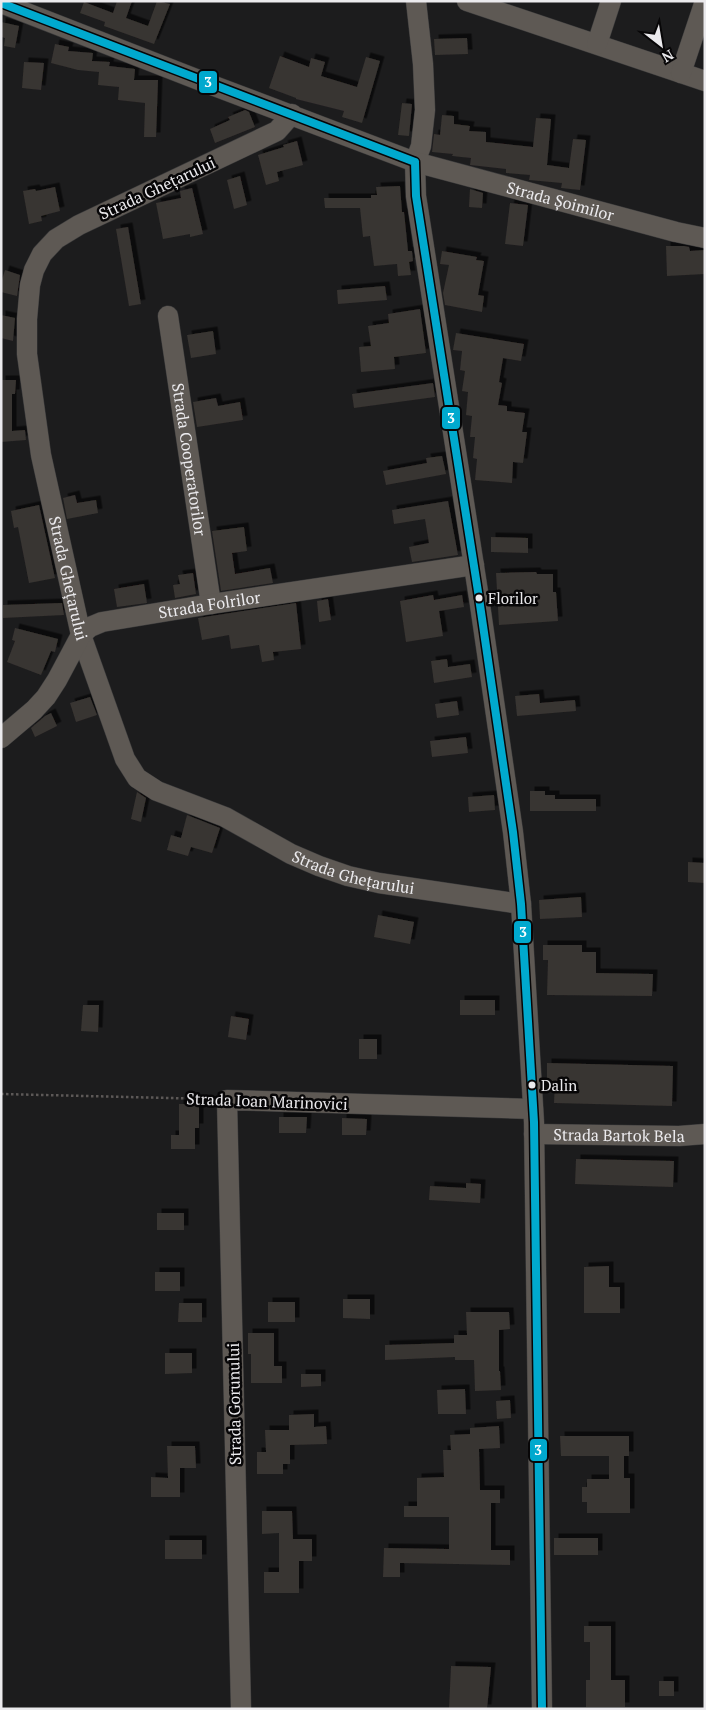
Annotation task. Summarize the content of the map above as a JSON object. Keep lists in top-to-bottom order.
{
  "streets": {
    "street": [
      "Strada Ghețarului",
      "Strada Șoimilor",
      "Strada Cooperatorilor",
      "Strada Folrilor",
      "Strada Ioan Marinovici",
      "Strada Bartok Bela",
      "Strada Gorunului"
    ]
  },
  "crossings": [
    ["Strada Ghețarului", "Strada Șoimilor"],
    ["Strada Ghețarului", "Strada Folrilor"],
    ["Strada Cooperatorilor", "Strada Folrilor"],
    ["Strada Ioan Marinovici", "Strada Gorunului"]
  ],
  "places": ["Florilor", "Dalin"],
  "lines": ["transit line 3"],
  "north": "bottom right"
}
